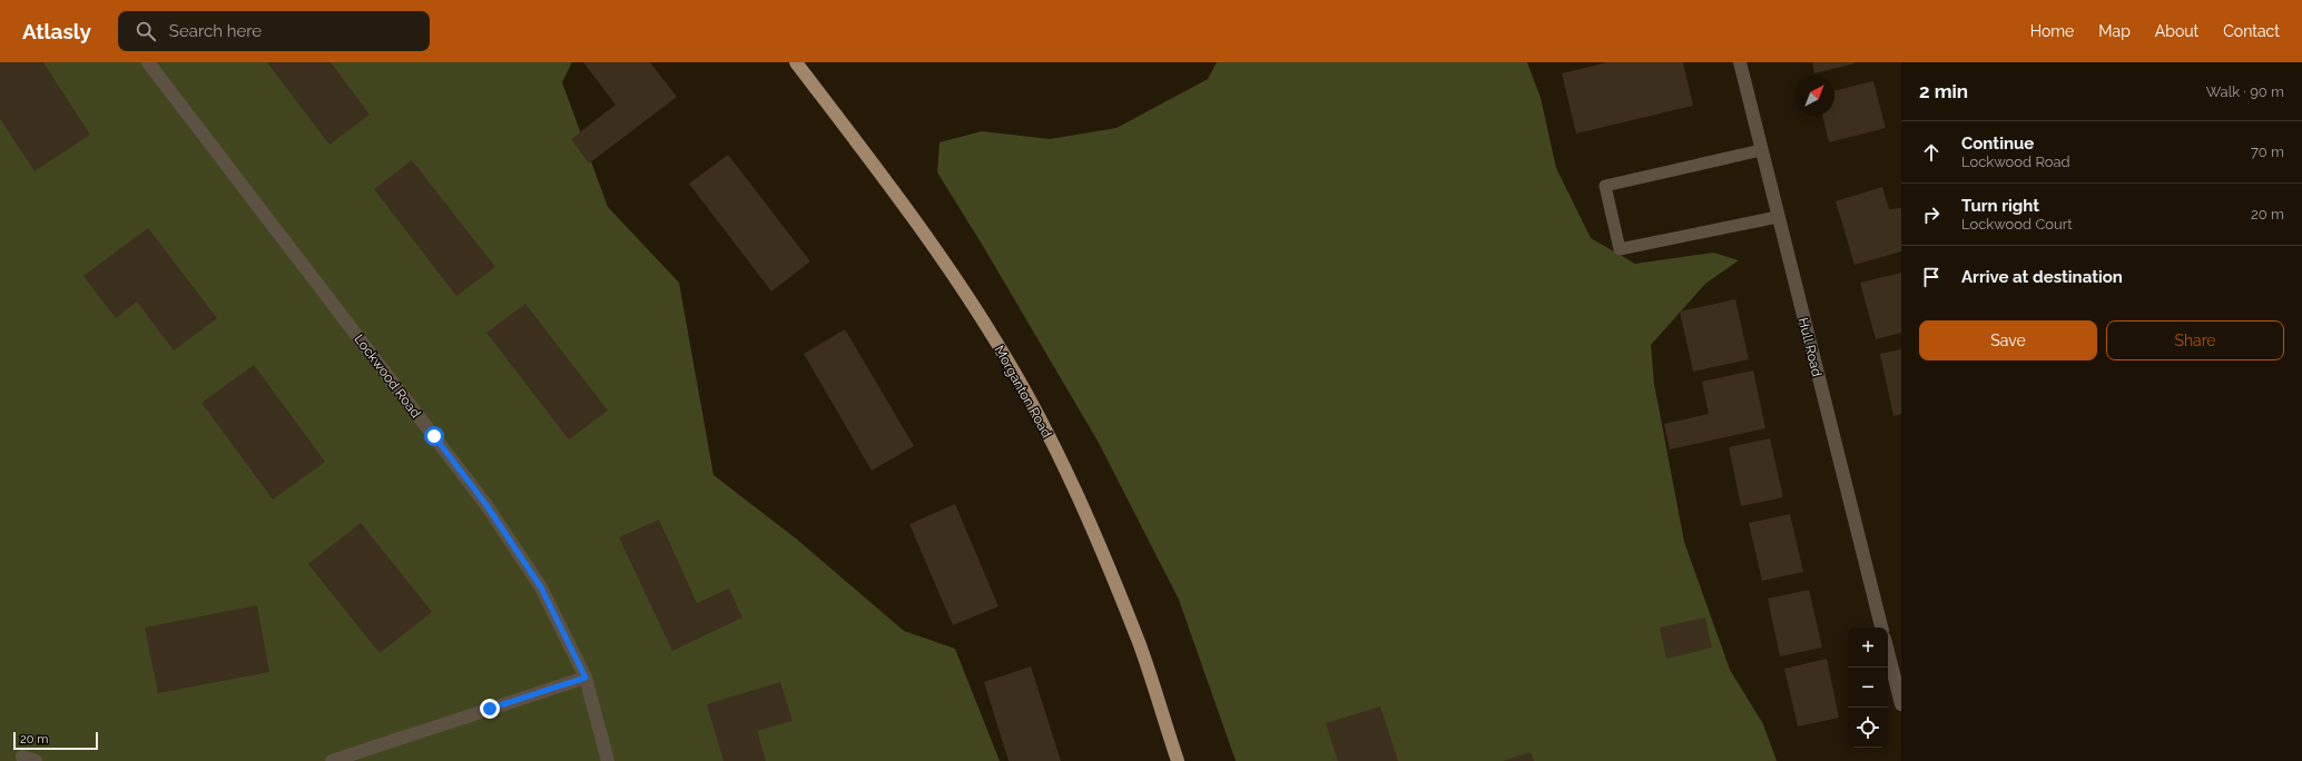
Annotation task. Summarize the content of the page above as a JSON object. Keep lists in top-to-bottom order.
{
  "streets": {
    "main road": ["Morganton Road"],
    "street": ["Hull Road", "Lockwood Road"]
  },
  "scale_bar": "20 m",
  "north": "top right",
  "page": {
    "header": "Atlasly",
    "search": "Search here",
    "nav": [
      "Home",
      "Map",
      "About",
      "Contact"
    ],
    "heading": ["2 min", "Walk · 90 m"],
    "list": [
      ["Continue", "Lockwood Road", "70 m"],
      ["Turn right", "Lockwood Court", "20 m"],
      "Arrive at destination"
    ],
    "buttons": ["Save", "Share"],
    "map_buttons": ["+", "−"],
    "scale": "20 m"
  }
}
